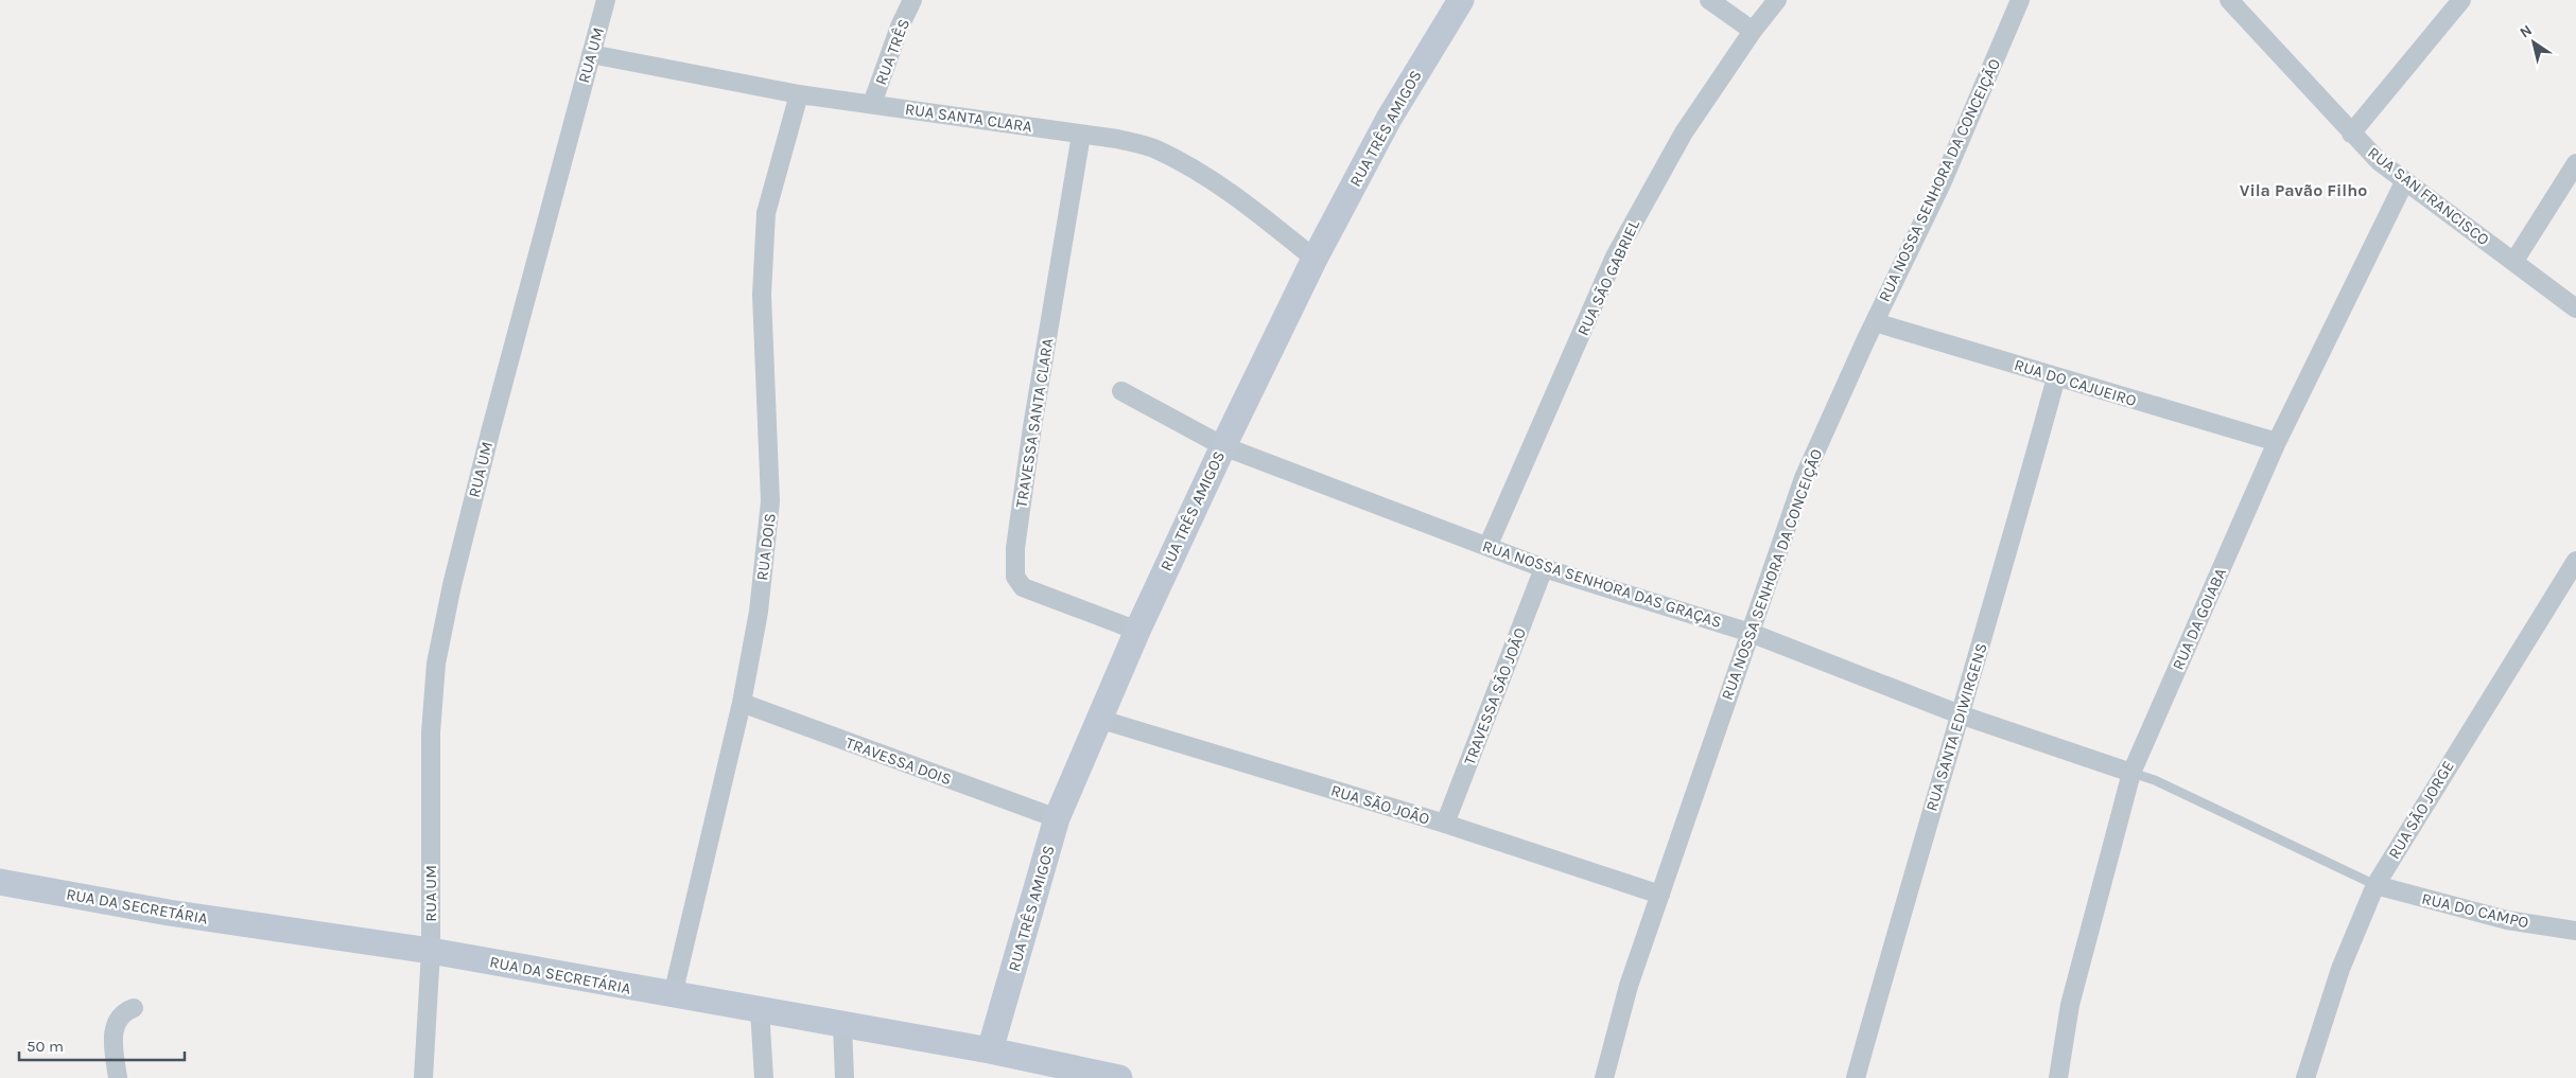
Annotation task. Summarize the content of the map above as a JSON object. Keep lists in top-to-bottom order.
{
  "streets": {
    "street": [
      "RUA TRÊS",
      "RUA UM",
      "RUA SANTA CLARA",
      "RUA TRÊS AMIGOS",
      "RUA NOSSA SENHORA DA CONCEIÇÃO",
      "RUA SAN FRANCISCO",
      "RUA SÃO GABRIEL",
      "RUA DO CAJUEIRO",
      "TRAVESSA SANTA CLARA",
      "RUA DOIS",
      "RUA NOSSA SENHORA DAS GRAÇAS",
      "RUA DA GOIABA",
      "TRAVESSA SÃO JOÃO",
      "RUA SANTA EDIWIRGENS",
      "TRAVESSA DOIS",
      "RUA SÃO JOÃO",
      "RUA SÃO JORGE",
      "RUA DA SECRETÁRIA",
      "RUA DO CAMPO"
    ]
  },
  "crossings": [
    ["RUA TRÊS", "RUA SANTA CLARA"],
    ["RUA UM", "RUA SANTA CLARA"],
    ["RUA UM", "RUA DA SECRETÁRIA"],
    ["RUA SANTA CLARA", "RUA TRÊS AMIGOS"],
    ["RUA SANTA CLARA", "TRAVESSA SANTA CLARA"],
    ["RUA SANTA CLARA", "RUA DOIS"],
    ["RUA TRÊS AMIGOS", "TRAVESSA SANTA CLARA"],
    ["RUA TRÊS AMIGOS", "RUA NOSSA SENHORA DAS GRAÇAS"],
    ["RUA TRÊS AMIGOS", "TRAVESSA DOIS"],
    ["RUA TRÊS AMIGOS", "RUA SÃO JOÃO"],
    ["RUA TRÊS AMIGOS", "RUA DA SECRETÁRIA"],
    ["RUA NOSSA SENHORA DA CONCEIÇÃO", "RUA DO CAJUEIRO"],
    ["RUA NOSSA SENHORA DA CONCEIÇÃO", "RUA NOSSA SENHORA DAS GRAÇAS"],
    ["RUA NOSSA SENHORA DA CONCEIÇÃO", "RUA SÃO JOÃO"],
    ["RUA SAN FRANCISCO", "RUA DA GOIABA"],
    ["RUA SÃO GABRIEL", "RUA NOSSA SENHORA DAS GRAÇAS"],
    ["RUA DO CAJUEIRO", "RUA DA GOIABA"],
    ["RUA DO CAJUEIRO", "RUA SANTA EDIWIRGENS"],
    ["RUA DOIS", "TRAVESSA DOIS"],
    ["RUA DOIS", "RUA DA SECRETÁRIA"],
    ["RUA NOSSA SENHORA DAS GRAÇAS", "RUA DA GOIABA"],
    ["RUA NOSSA SENHORA DAS GRAÇAS", "TRAVESSA SÃO JOÃO"],
    ["RUA NOSSA SENHORA DAS GRAÇAS", "RUA SANTA EDIWIRGENS"],
    ["TRAVESSA SÃO JOÃO", "RUA SÃO JOÃO"],
    ["RUA SÃO JORGE", "RUA DO CAMPO"]
  ],
  "districts": ["Vila Pavão Filho"],
  "scale_bar": "50 m",
  "north": "top left"
}
